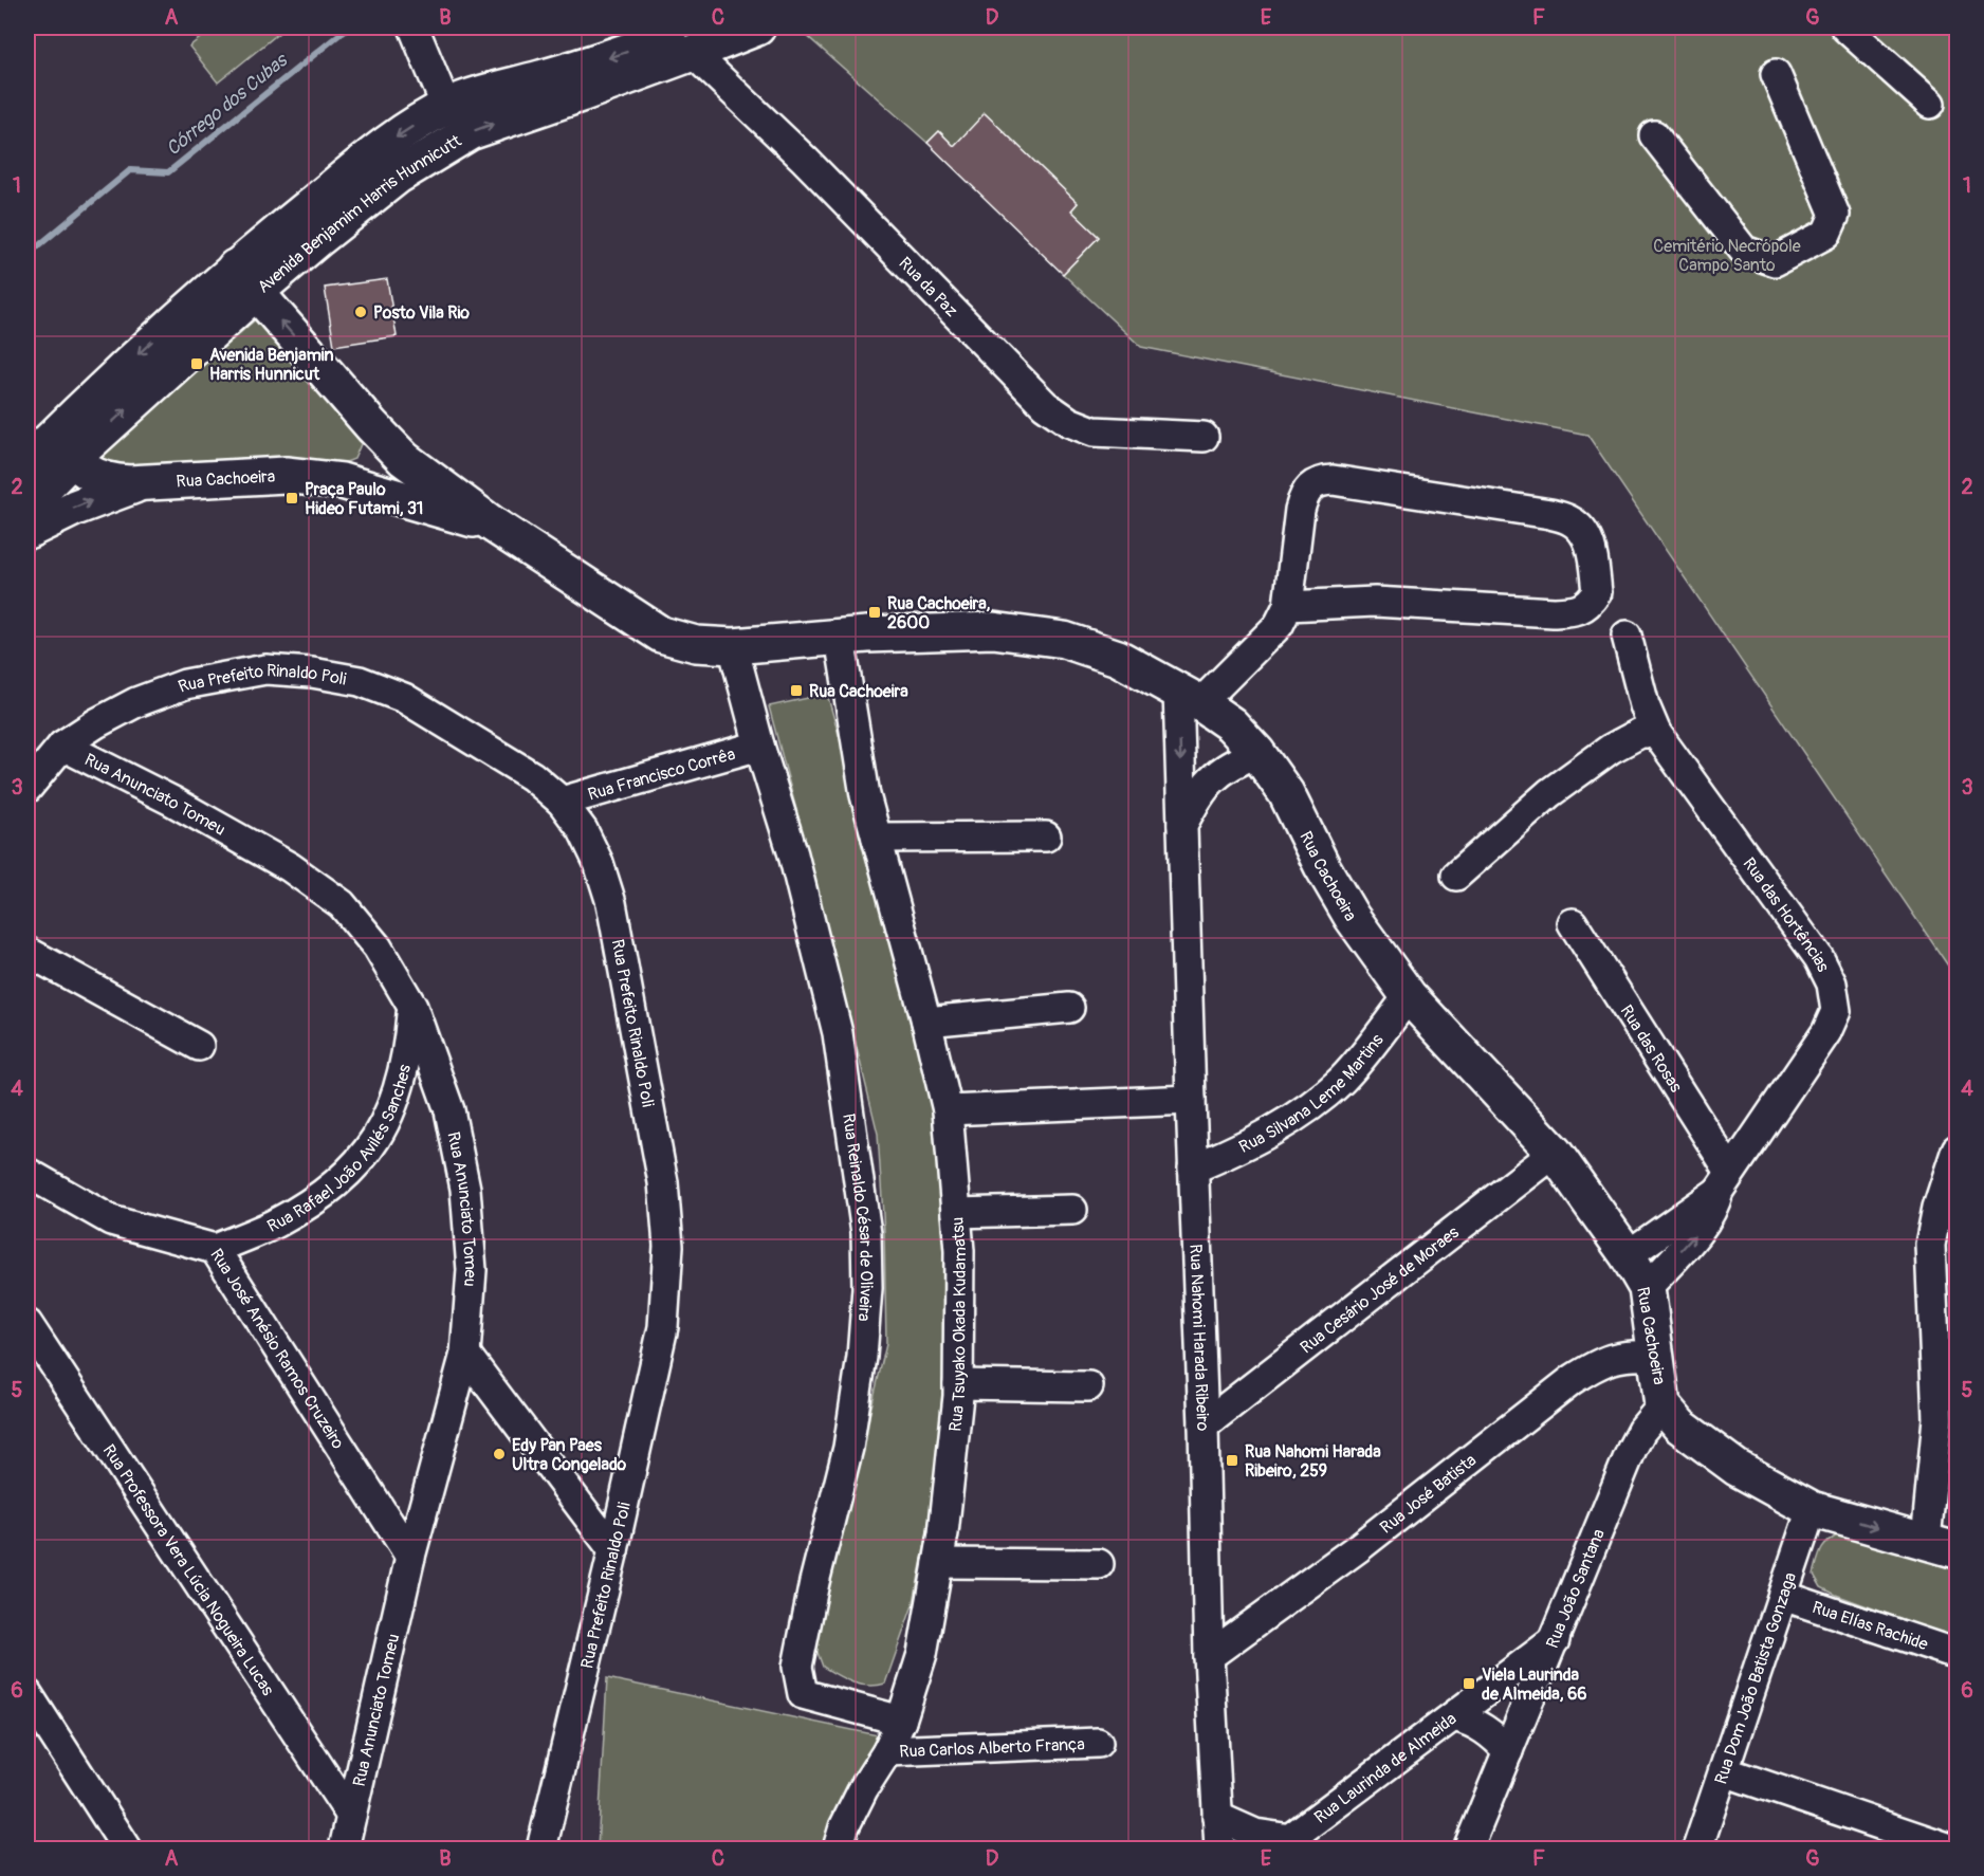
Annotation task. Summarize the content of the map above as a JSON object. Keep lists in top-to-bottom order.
{
  "streets": {
    "main road": ["Avenida Benjamim Harris Hunnicutt", "Rua Cachoeira"],
    "street": [
      "Rua da Paz",
      "Rua Prefeito Rinaldo Poli",
      "Rua Francisco Corrêa",
      "Rua Anunciato Tomeu",
      "Rua das Hortências",
      "Rua das Rosas",
      "Rua Silvana Leme Martins",
      "Rua Rafael João Avilés Sanches",
      "Rua Reinaldo César de Oliveira",
      "Rua Cesário José de Moraes",
      "Rua Tsuyako Okada Kudamatsu",
      "Rua Nahomi Harada Ribeiro",
      "Rua José Anésio Ramos Cruzeiro",
      "Rua José Batista",
      "Rua Professora Vera Lúcia Nogueira Lucas",
      "Rua João Santana",
      "Rua Elías Rachide",
      "Rua Dom João Batista Gonzaga",
      "Rua Carlos Alberto França",
      "Rua Laurinda de Almeida"
    ]
  },
  "crossings": [
    ["Avenida Benjamim Harris Hunnicutt", "Rua da Paz"],
    ["Avenida Benjamim Harris Hunnicutt", "Rua Cachoeira"],
    ["Rua Cachoeira", "Rua das Hortências"],
    ["Rua Cachoeira", "Rua Silvana Leme Martins"],
    ["Rua Cachoeira", "Rua Reinaldo César de Oliveira"],
    ["Rua Cachoeira", "Rua Cesário José de Moraes"],
    ["Rua Cachoeira", "Rua Tsuyako Okada Kudamatsu"],
    ["Rua Cachoeira", "Rua Nahomi Harada Ribeiro"],
    ["Rua Cachoeira", "Rua José Batista"],
    ["Rua Cachoeira", "Rua João Santana"],
    ["Rua Cachoeira", "Rua Dom João Batista Gonzaga"],
    ["Rua Prefeito Rinaldo Poli", "Rua Francisco Corrêa"],
    ["Rua Prefeito Rinaldo Poli", "Rua Anunciato Tomeu"],
    ["Rua Francisco Corrêa", "Rua Reinaldo César de Oliveira"],
    ["Rua Anunciato Tomeu", "Rua Rafael João Avilés Sanches"],
    ["Rua Anunciato Tomeu", "Rua José Anésio Ramos Cruzeiro"],
    ["Rua Anunciato Tomeu", "Rua Professora Vera Lúcia Nogueira Lucas"],
    ["Rua das Hortências", "Rua das Rosas"],
    ["Rua Silvana Leme Martins", "Rua Nahomi Harada Ribeiro"],
    ["Rua Rafael João Avilés Sanches", "Rua José Anésio Ramos Cruzeiro"],
    ["Rua Reinaldo César de Oliveira", "Rua Tsuyako Okada Kudamatsu"],
    ["Rua Cesário José de Moraes", "Rua Nahomi Harada Ribeiro"],
    ["Rua Tsuyako Okada Kudamatsu", "Rua Carlos Alberto França"],
    ["Rua Nahomi Harada Ribeiro", "Rua José Batista"],
    ["Rua João Santana", "Rua Laurinda de Almeida"],
    ["Rua Elías Rachide", "Rua Dom João Batista Gonzaga"]
  ],
  "water": ["Córrego dos Cubas"],
  "parks": ["Cemitério Necrópole Campo Santo"],
  "places": {
    "other": ["Posto Vila Rio", "Edy Pan Paes Ultra Congelado"],
    "transit": [
      "Avenida Benjamin Harris Hunnicut",
      "Praça Paulo Hideo Futami, 31",
      "Rua Cachoeira, 2600",
      "Rua Cachoeira",
      "Rua Nahomi Harada Ribeiro, 259",
      "Viela Laurinda de Almeida, 66"
    ]
  },
  "grid": {
    "columns": [
      "A",
      "B",
      "C",
      "D",
      "E",
      "F",
      "G"
    ],
    "rows": [
      "1",
      "2",
      "3",
      "4",
      "5",
      "6"
    ]
  }
}
